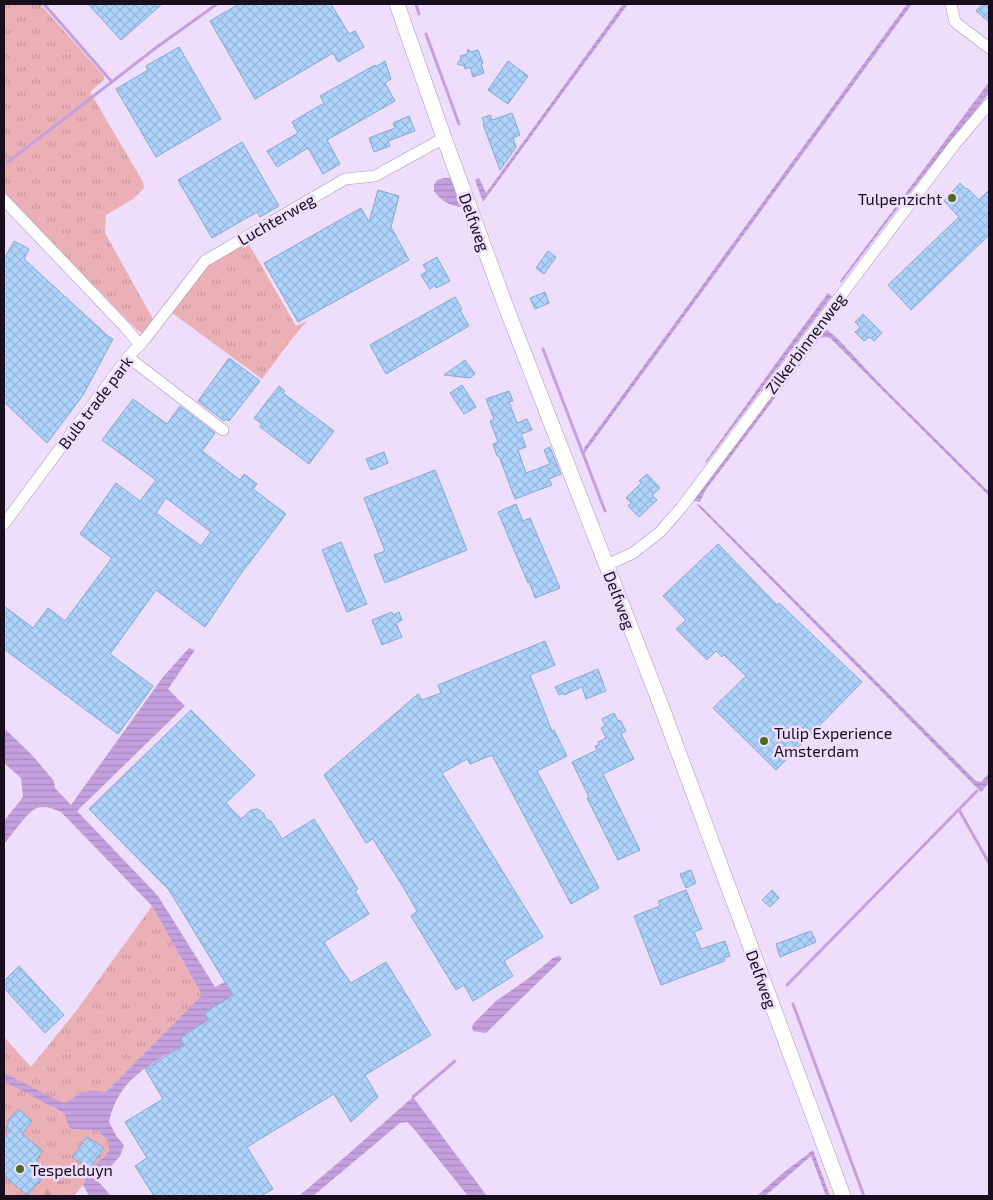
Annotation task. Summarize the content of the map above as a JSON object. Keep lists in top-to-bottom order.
{
  "streets": {
    "main road": ["Delfweg"],
    "street": ["Luchterweg", "Zilkerbinnenweg", "Bulb trade park"]
  },
  "crossings": [
    ["Luchterweg", "Delfweg"],
    ["Luchterweg", "Bulb trade park"],
    ["Delfweg", "Zilkerbinnenweg"]
  ],
  "places": ["Tulpenzicht", "Tulip Experience Amsterdam", "Tespelduyn"]
}
